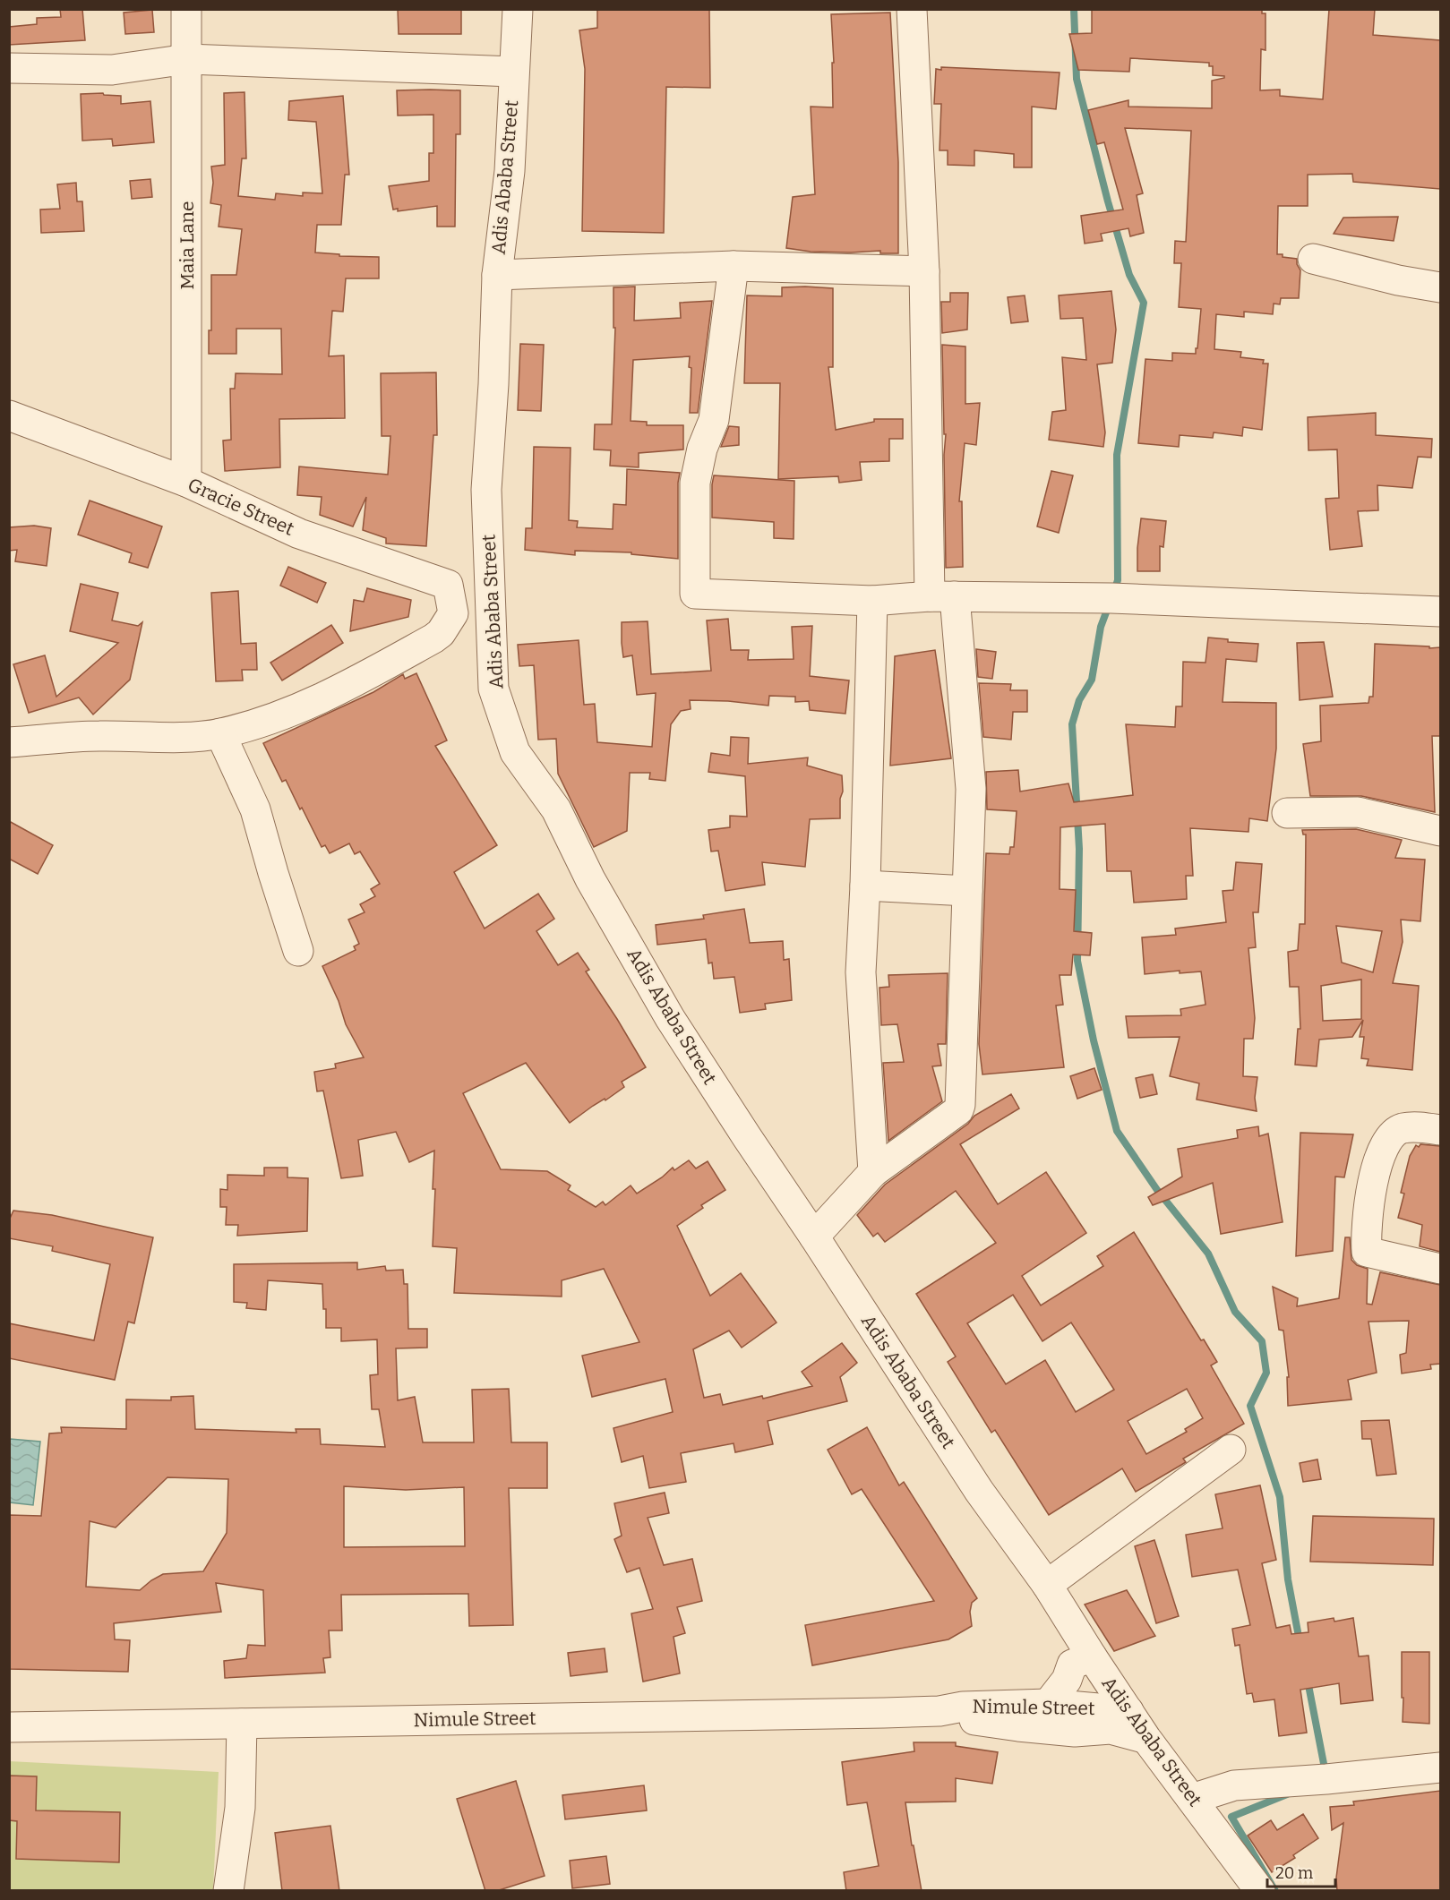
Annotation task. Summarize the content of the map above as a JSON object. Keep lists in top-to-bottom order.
{
  "streets": {
    "street": [
      "Adis Ababa Street",
      "Maia Lane",
      "Gracie Street",
      "Nimule Street"
    ]
  },
  "crossings": [
    ["Adis Ababa Street", "Gracie Street"],
    ["Adis Ababa Street", "Nimule Street"],
    ["Maia Lane", "Gracie Street"]
  ],
  "scale_bar": "20 m"
}
